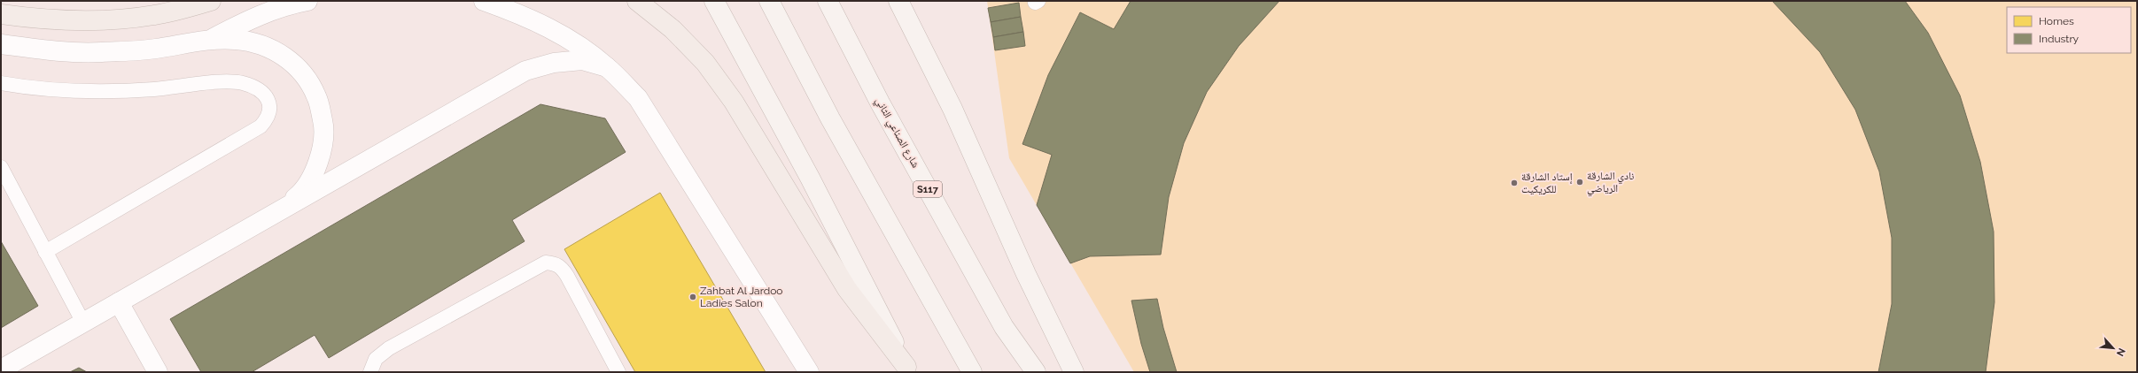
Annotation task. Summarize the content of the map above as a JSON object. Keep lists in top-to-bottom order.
{
  "streets": {
    "main road": ["شارع الصناعي الثاني", "S117"]
  },
  "places": ["نادي الشارقة الرياضي", "إستاد الشارقة للكريكيت", "Zahbat Al Jardoo Ladies Salon"],
  "legend": ["Homes", "Industry"],
  "north": "bottom right"
}
